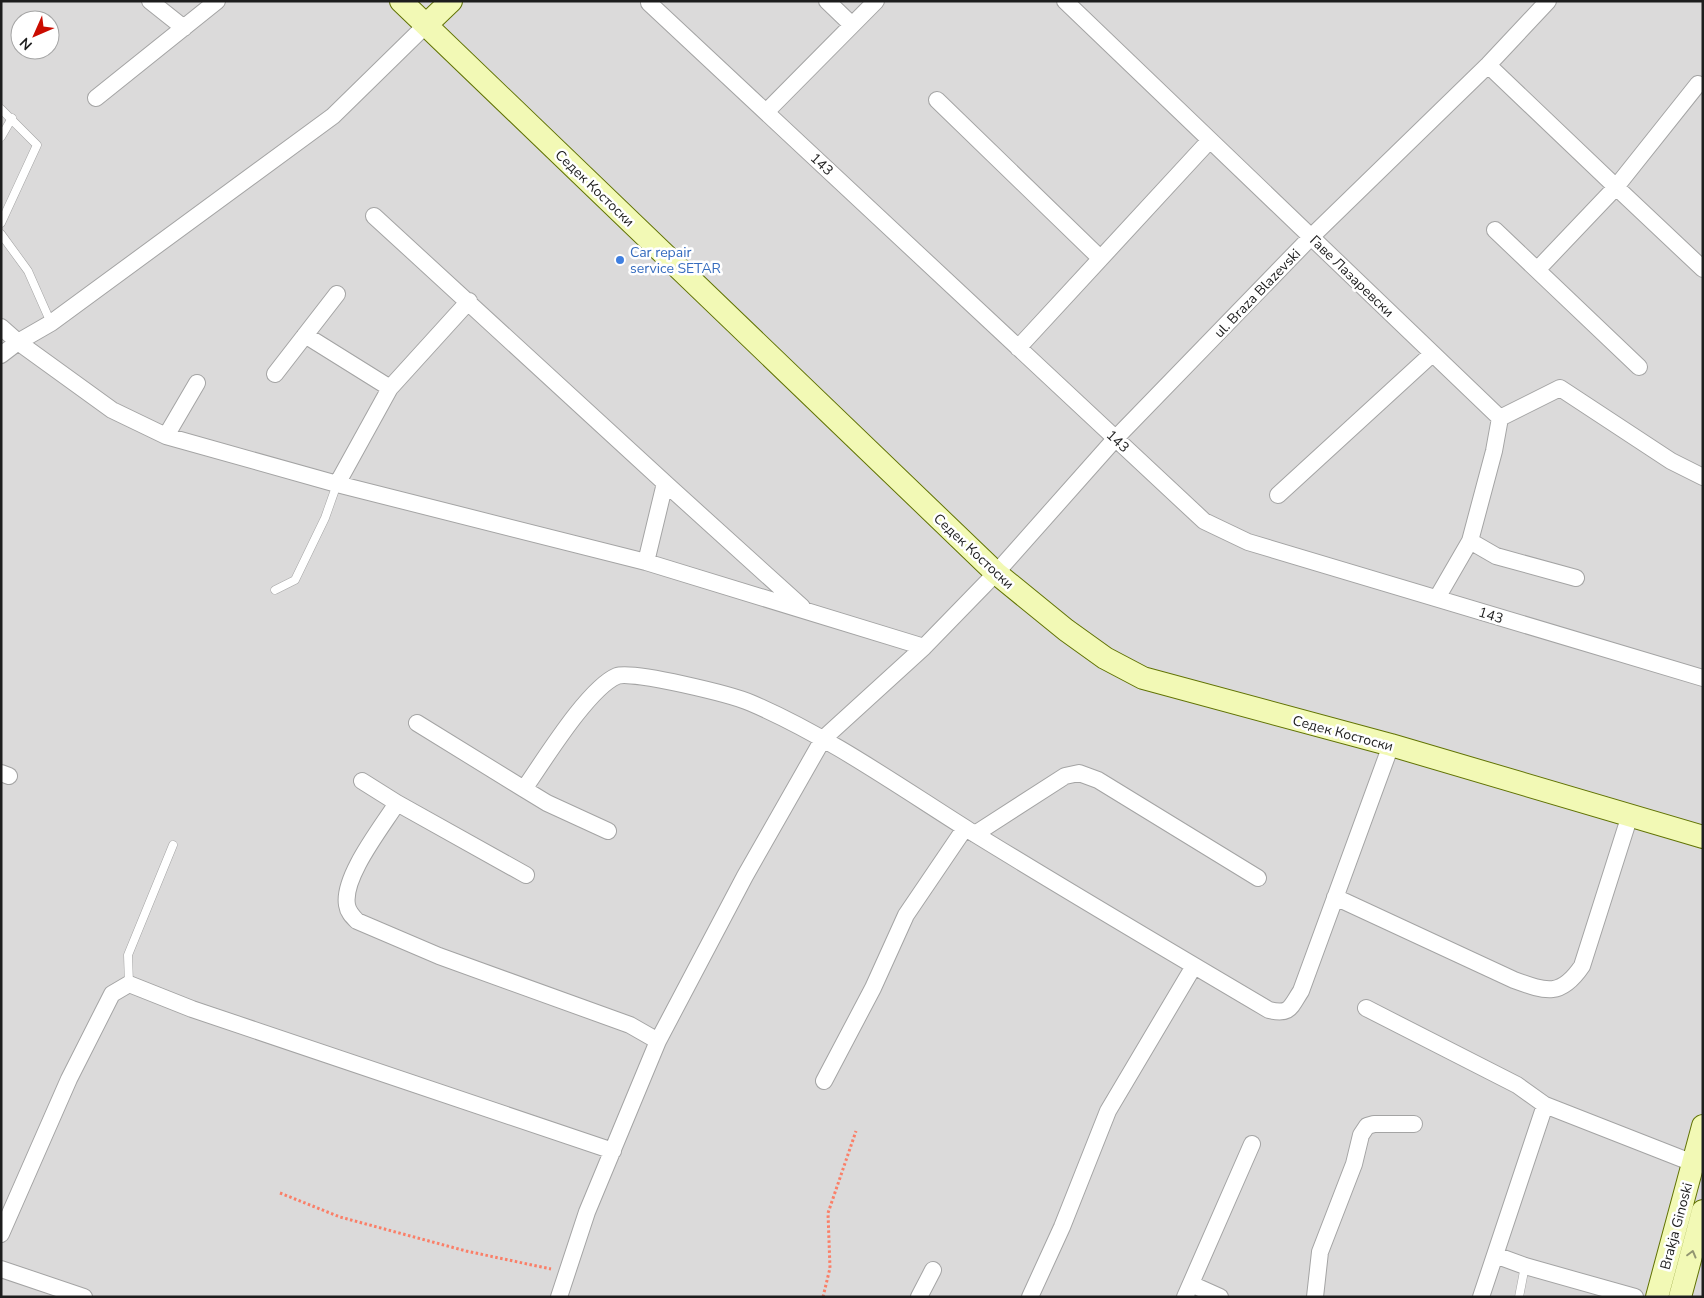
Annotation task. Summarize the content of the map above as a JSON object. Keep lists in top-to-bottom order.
{
  "streets": {
    "main road": ["Седек Костоски", "Brakja Ginoski"],
    "street": ["143", "Гаве Лазаревски", "ul. Braza Blazevski"]
  },
  "crossings": [
    ["143", "ul. Braza Blazevski"],
    ["Седек Костоски", "ul. Braza Blazevski"],
    ["Гаве Лазаревски", "ul. Braza Blazevski"]
  ],
  "places": ["Car repair service SETAR"],
  "north": "bottom left"
}
